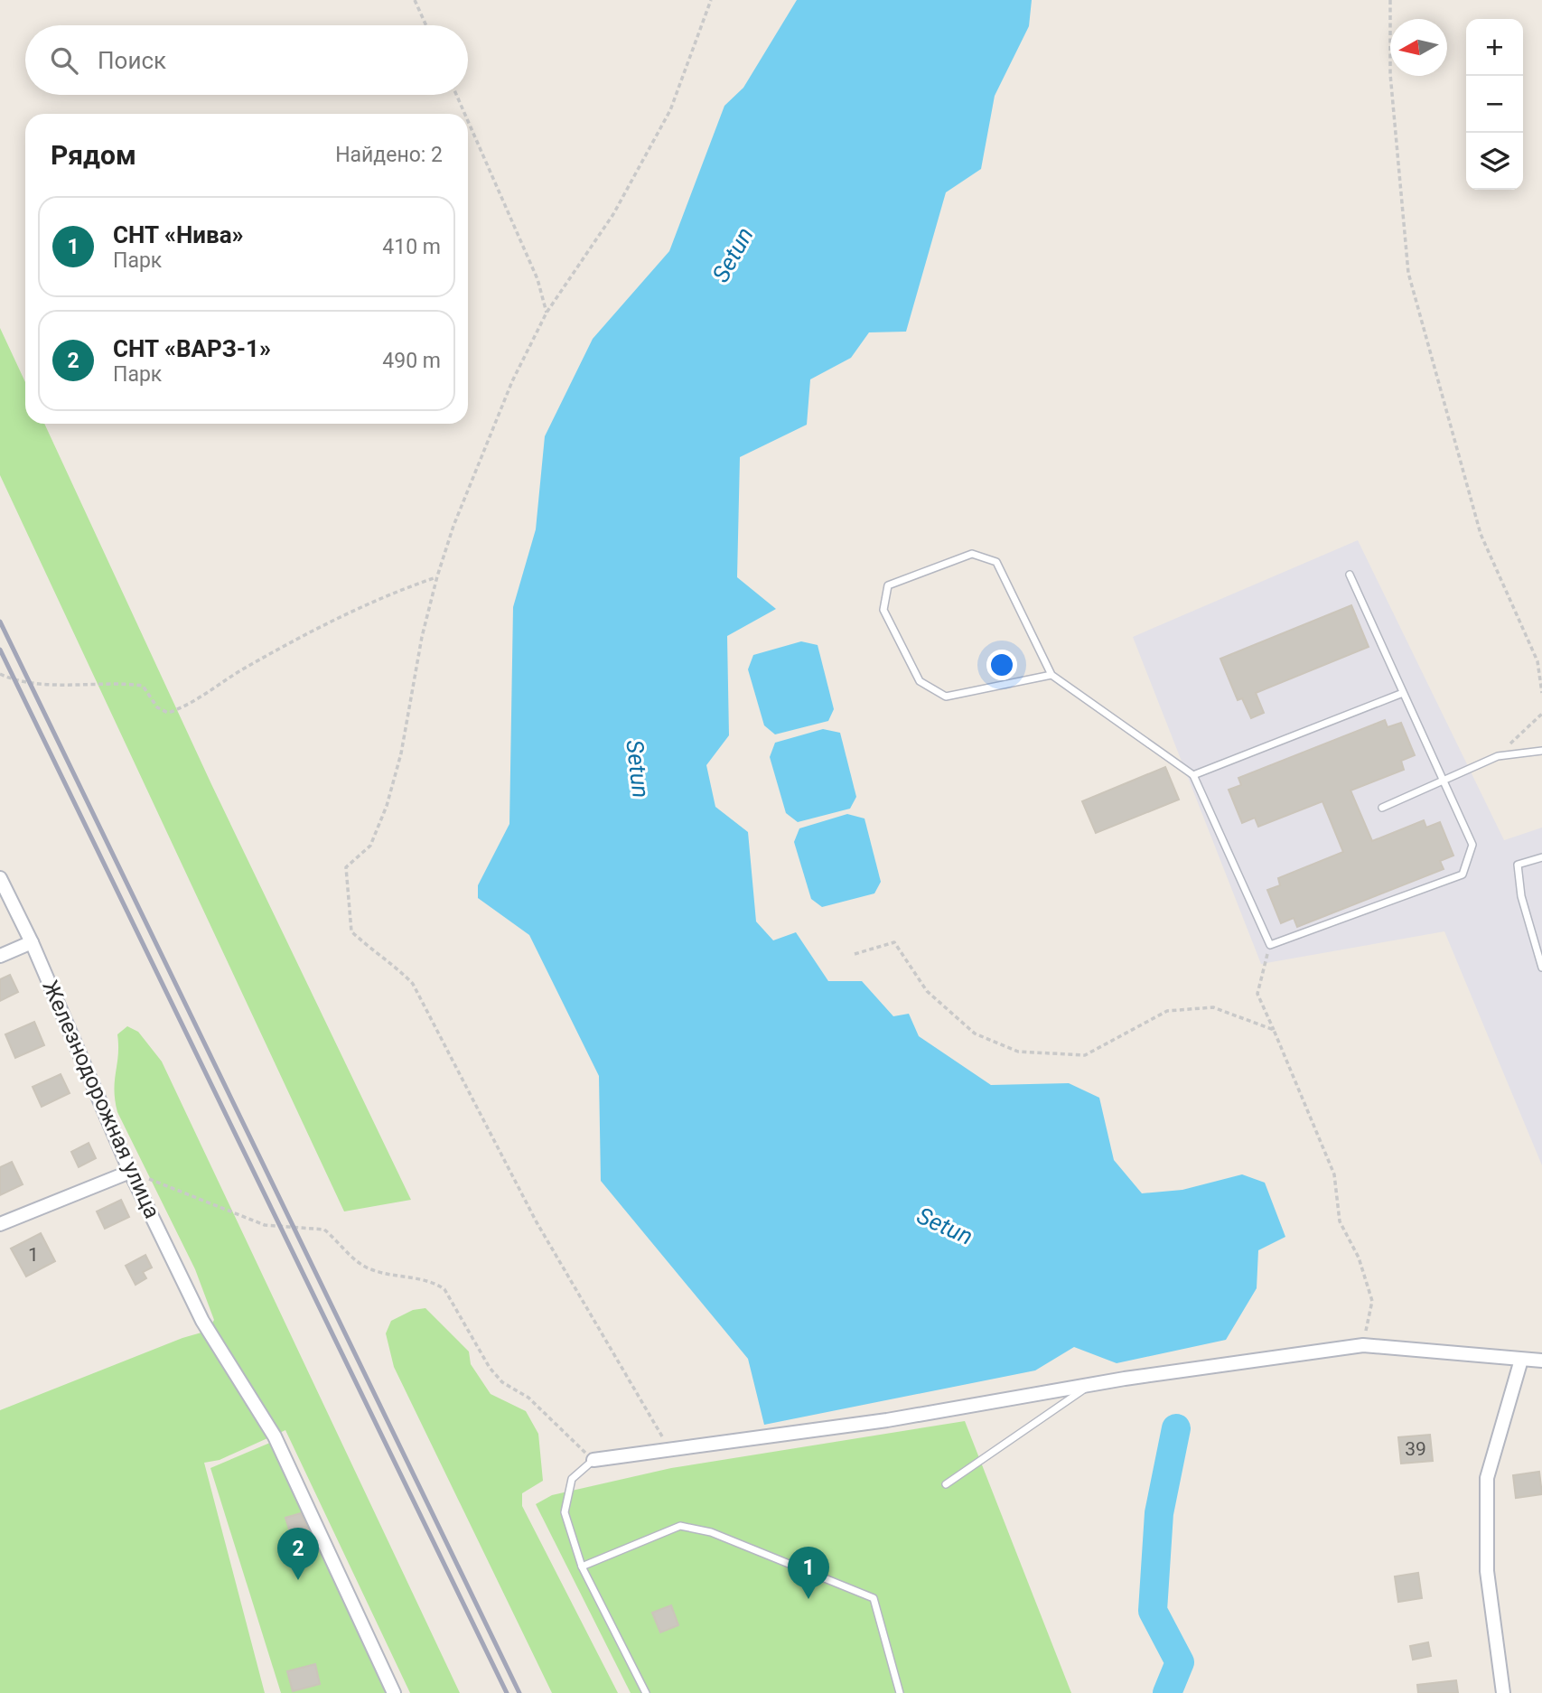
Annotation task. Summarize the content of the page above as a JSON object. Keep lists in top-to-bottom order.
{
  "streets": {
    "street": ["Железнодорожная улица"]
  },
  "water": ["Setun"],
  "house_numbers": ["1", "39"],
  "north": "left",
  "page": {
    "map_buttons": ["+", "−"],
    "search": "Поиск",
    "heading": ["Рядом", "Найдено: 2"],
    "list": [
      {
        "mark": "1",
        "name": "СНТ «Нива»",
        "note": "Парк",
        "value": "410 m"
      },
      {
        "mark": "2",
        "name": "СНТ «ВАРЗ-1»",
        "note": "Парк",
        "value": "490 m"
      }
    ],
    "pins": ["2", "1"]
  }
}
